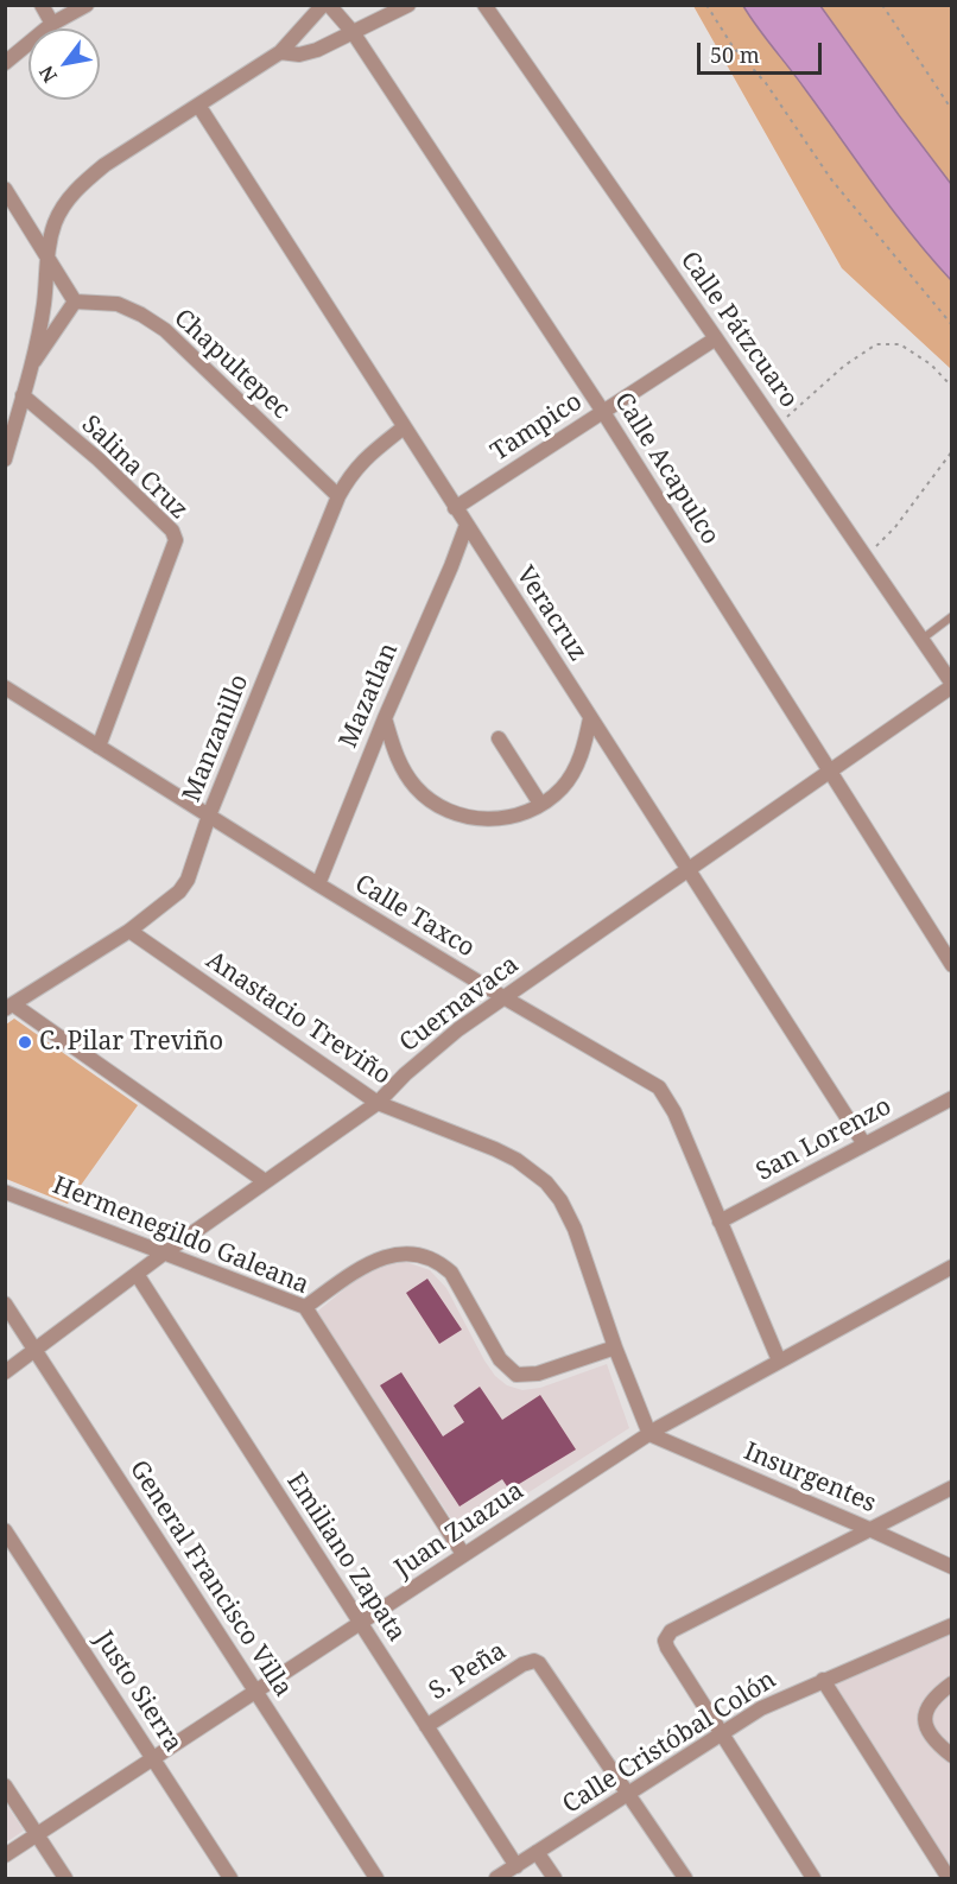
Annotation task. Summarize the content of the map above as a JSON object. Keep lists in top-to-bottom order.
{
  "streets": {
    "street": [
      "Calle Pátzcuaro",
      "Chapultepec",
      "Tampico",
      "Salina Cruz",
      "Calle Acapulco",
      "Veracruz",
      "Mazatlan",
      "Manzanillo",
      "Calle Taxco",
      "Cuernavaca",
      "Anastacio Treviño",
      "San Lorenzo",
      "Hermenegildo Galeana",
      "Insurgentes",
      "Juan Zuazua",
      "Emiliano Zapata",
      "General Francisco Villa",
      "S. Peña",
      "Justo Sierra",
      "Calle Cristóbal Colón"
    ]
  },
  "crossings": [
    ["Calle Pátzcuaro", "Tampico"],
    ["Calle Pátzcuaro", "Cuernavaca"],
    ["Chapultepec", "Manzanillo"],
    ["Tampico", "Calle Acapulco"],
    ["Tampico", "Veracruz"],
    ["Salina Cruz", "Calle Taxco"],
    ["Calle Acapulco", "Cuernavaca"],
    ["Veracruz", "Mazatlan"],
    ["Veracruz", "Manzanillo"],
    ["Veracruz", "Cuernavaca"],
    ["Veracruz", "San Lorenzo"],
    ["Mazatlan", "Calle Taxco"],
    ["Manzanillo", "Calle Taxco"],
    ["Manzanillo", "Anastacio Treviño"],
    ["Calle Taxco", "Cuernavaca"],
    ["Calle Taxco", "San Lorenzo"],
    ["Calle Taxco", "Juan Zuazua"],
    ["Cuernavaca", "Anastacio Treviño"],
    ["Cuernavaca", "Hermenegildo Galeana"],
    ["Cuernavaca", "Emiliano Zapata"],
    ["Cuernavaca", "General Francisco Villa"],
    ["Anastacio Treviño", "Insurgentes"],
    ["Anastacio Treviño", "Juan Zuazua"],
    ["Hermenegildo Galeana", "Juan Zuazua"],
    ["Insurgentes", "Juan Zuazua"],
    ["Juan Zuazua", "Emiliano Zapata"],
    ["Juan Zuazua", "General Francisco Villa"],
    ["Juan Zuazua", "Justo Sierra"],
    ["Emiliano Zapata", "S. Peña"],
    ["Emiliano Zapata", "Calle Cristóbal Colón"],
    ["S. Peña", "Calle Cristóbal Colón"]
  ],
  "places": ["C. Pilar Treviño"],
  "scale_bar": "50 m",
  "north": "bottom left"
}
